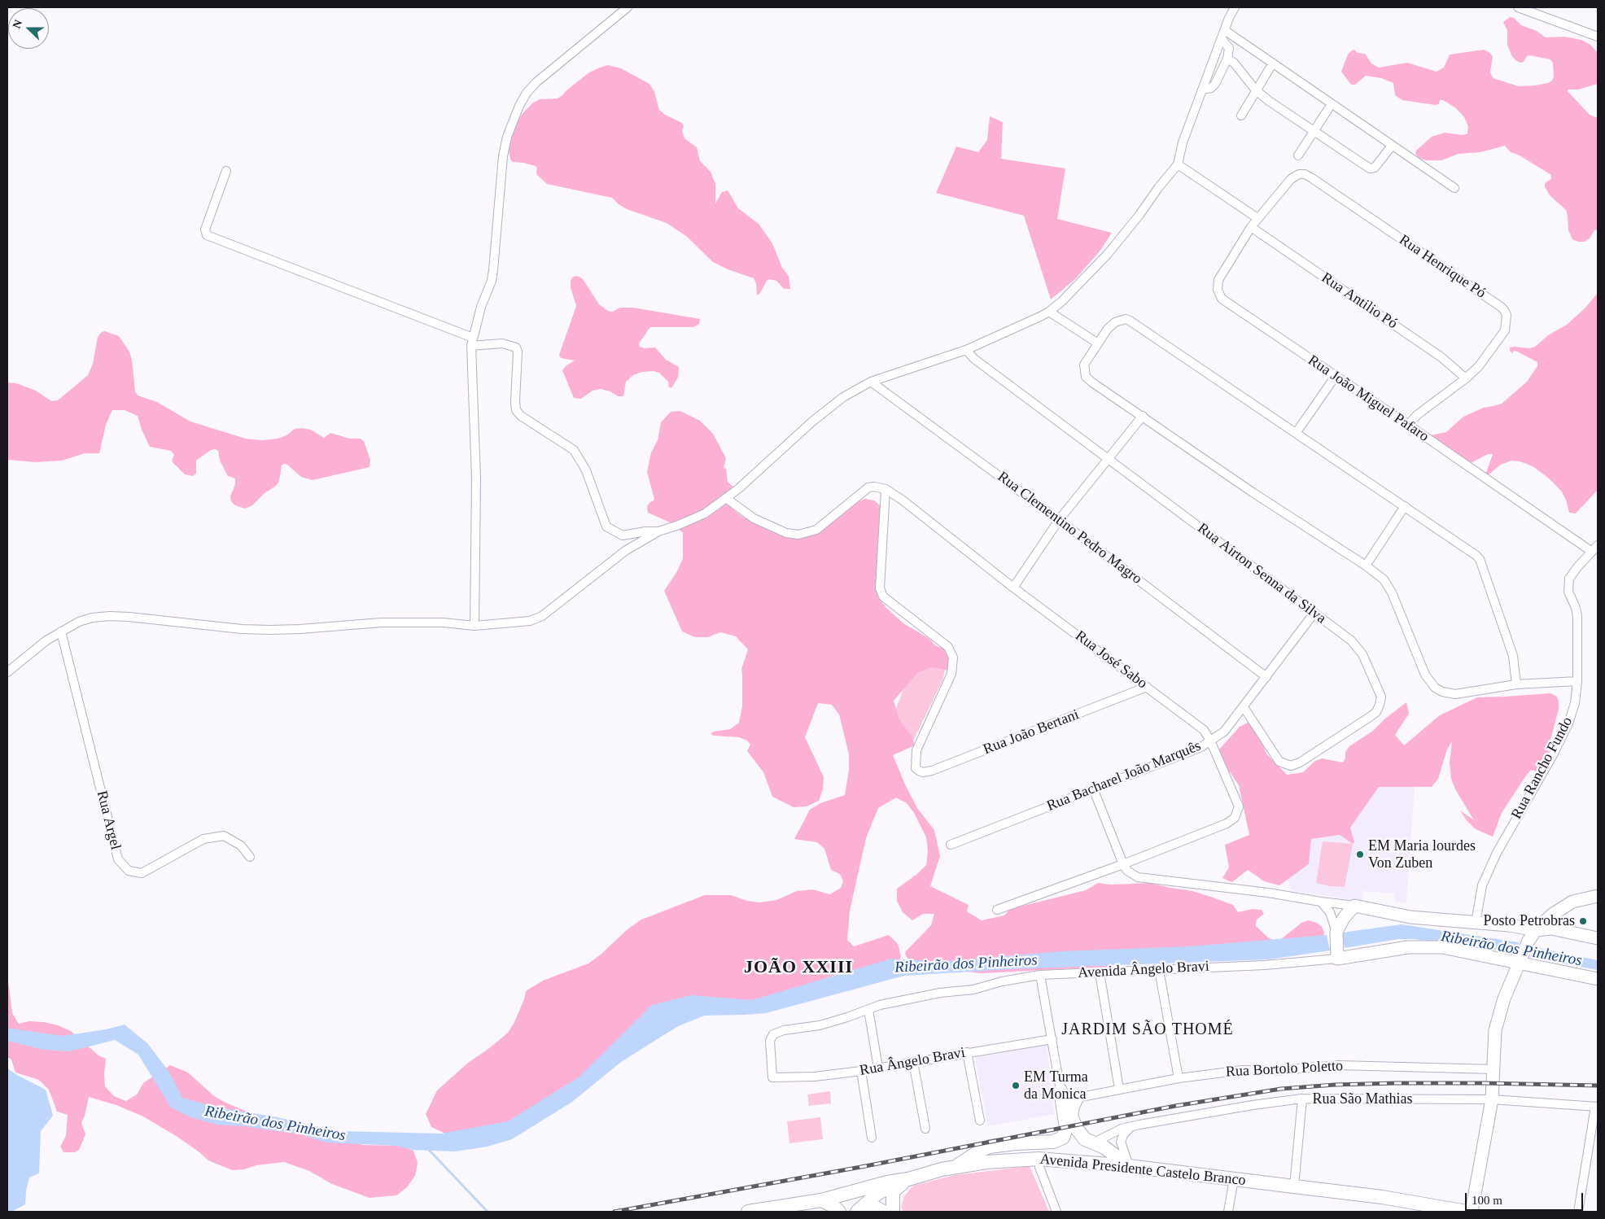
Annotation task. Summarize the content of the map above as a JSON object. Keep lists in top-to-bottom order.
{
  "streets": {
    "main road": ["Avenida Presidente Castelo Branco"],
    "street": [
      "Rua Henrique Pó",
      "Rua Antilio Pó",
      "Rua João Miguel Pafaro",
      "Rua Clementino Pedro Magro",
      "Rua Airton Senna da Silva",
      "Rua José Sabo",
      "Rua João Bertani",
      "Rua Rancho Fundo",
      "Rua Bacharel João Marquês",
      "Rua Argel",
      "Avenida Ângelo Bravi",
      "Rua Ângelo Bravi",
      "Rua Bortolo Poletto",
      "Rua São Mathias"
    ]
  },
  "crossings": [
    ["Rua Henrique Pó", "Rua Antilio Pó"],
    ["Rua Henrique Pó", "Rua João Miguel Pafaro"],
    ["Rua Antilio Pó", "Rua João Miguel Pafaro"],
    ["Rua João Miguel Pafaro", "Rua Rancho Fundo"],
    ["Rua Clementino Pedro Magro", "Rua Bacharel João Marquês"],
    ["Rua Airton Senna da Silva", "Rua Bacharel João Marquês"],
    ["Rua José Sabo", "Rua João Bertani"],
    ["Rua José Sabo", "Rua Bacharel João Marquês"],
    ["Avenida Ângelo Bravi", "Rua Ângelo Bravi"]
  ],
  "districts": ["JOÃO XXIII", "JARDIM SÃO THOMÉ"],
  "water": ["Ribeirão dos Pinheiros"],
  "places": ["EM Maria lourdes Von Zuben", "Posto Petrobras", "EM Turma da Monica"],
  "scale_bar": "100 m",
  "north": "left"
}
